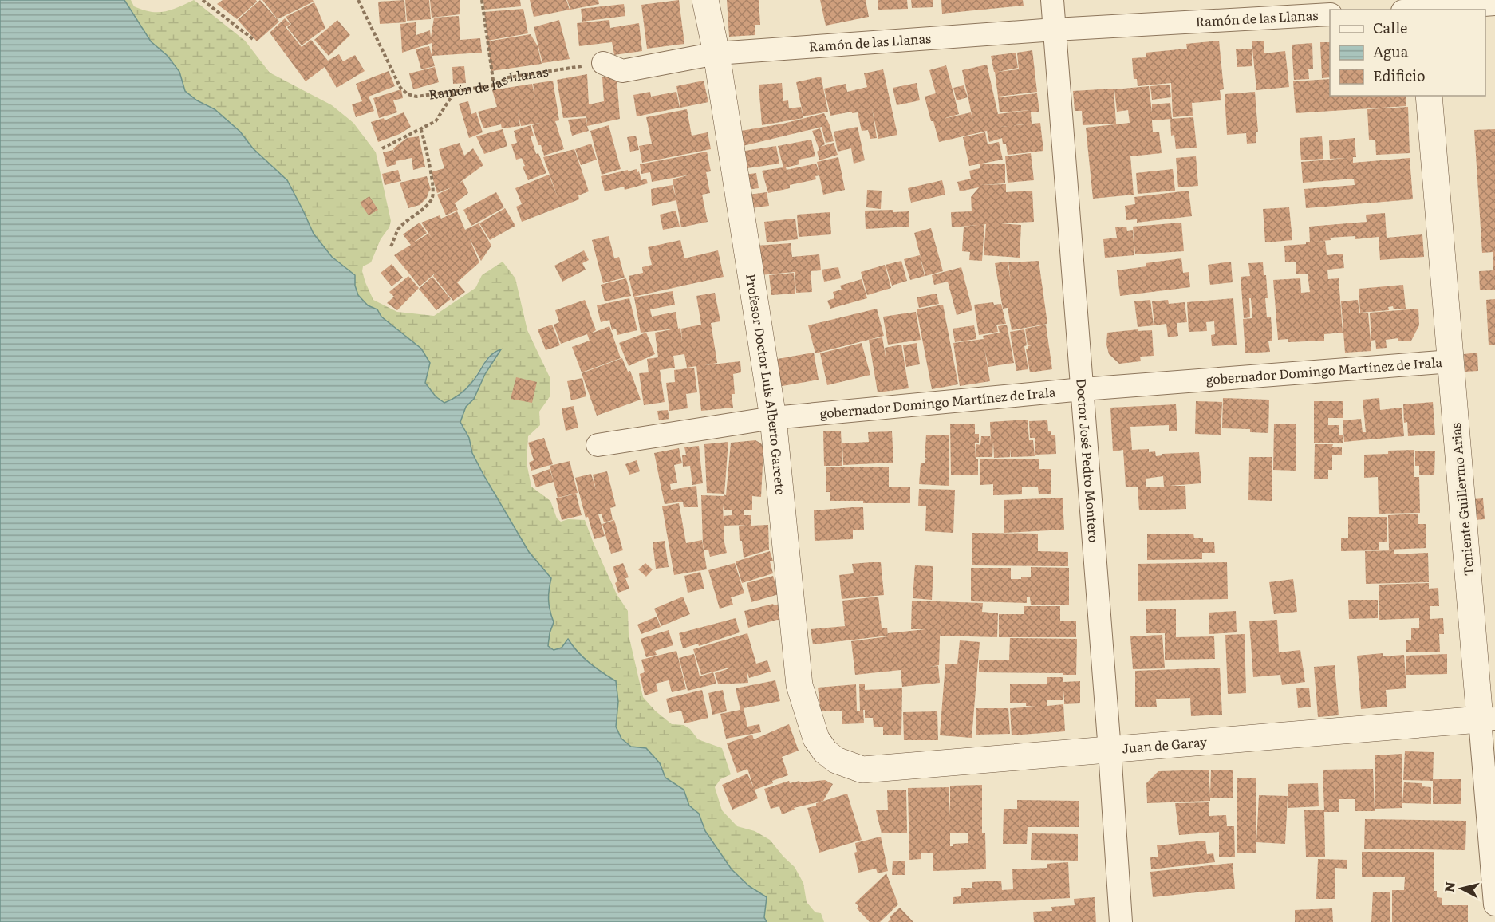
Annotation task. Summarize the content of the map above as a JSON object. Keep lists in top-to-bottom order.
{
  "streets": {
    "street": [
      "Ramón de las Llanas",
      "gobernador Domingo Martínez de Irala",
      "Profesor Doctor Luis Alberto Garcete",
      "Doctor José Pedro Montero",
      "Teniente Guillermo Arias",
      "Juan de Garay"
    ]
  },
  "crossings": [
    ["Ramón de las Llanas", "Profesor Doctor Luis Alberto Garcete"],
    ["Ramón de las Llanas", "Doctor José Pedro Montero"],
    ["gobernador Domingo Martínez de Irala", "Profesor Doctor Luis Alberto Garcete"],
    ["gobernador Domingo Martínez de Irala", "Doctor José Pedro Montero"],
    ["gobernador Domingo Martínez de Irala", "Teniente Guillermo Arias"],
    ["Profesor Doctor Luis Alberto Garcete", "Juan de Garay"],
    ["Doctor José Pedro Montero", "Juan de Garay"],
    ["Teniente Guillermo Arias", "Juan de Garay"]
  ],
  "legend": ["Calle", "Agua", "Edificio"],
  "north": "left"
}
